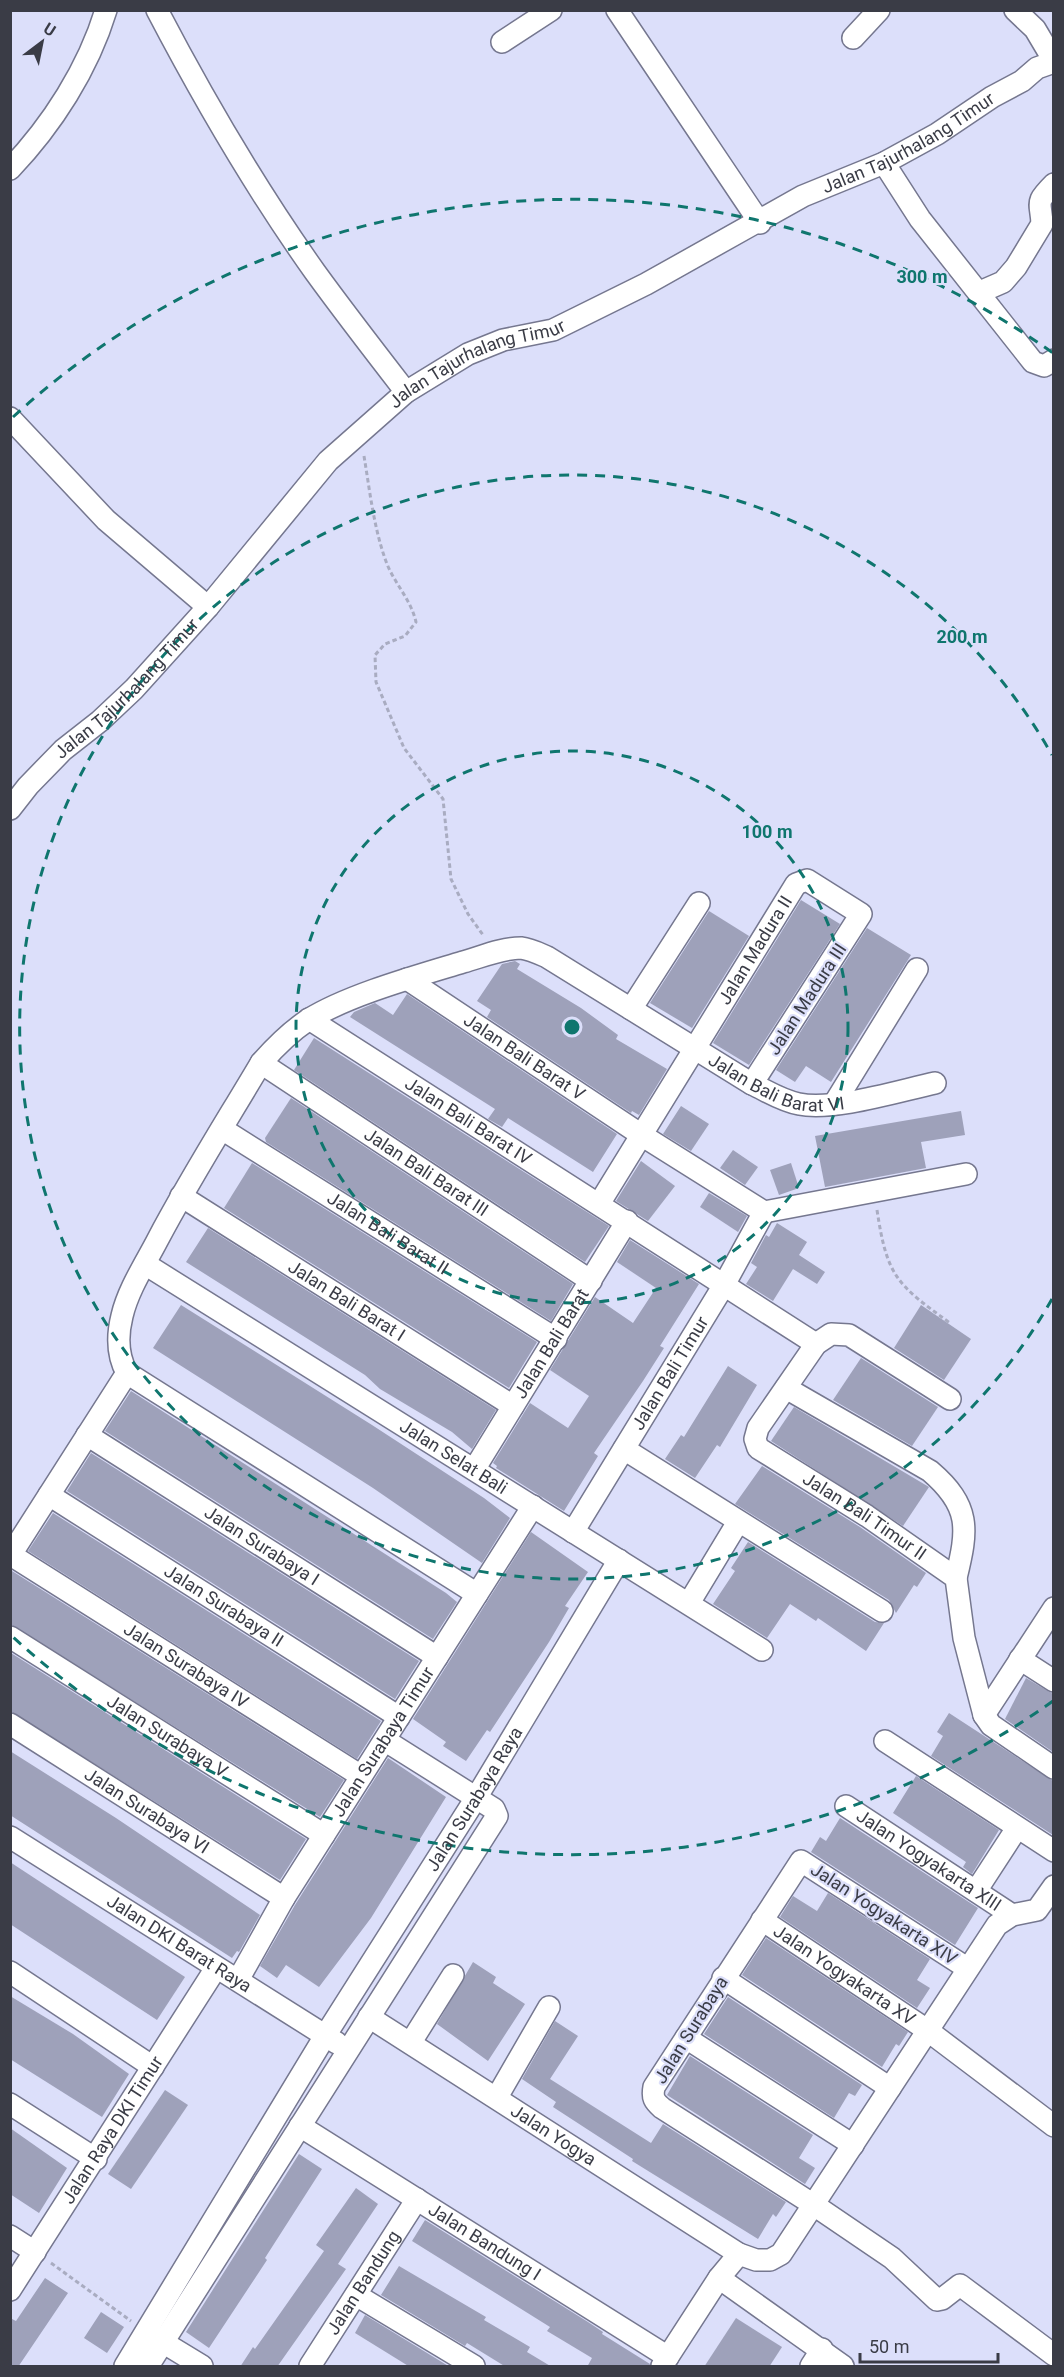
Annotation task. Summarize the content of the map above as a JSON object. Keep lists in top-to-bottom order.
{
  "streets": {
    "street": [
      "Jalan Tajurhalang Timur",
      "Jalan Madura II",
      "Jalan Madura III",
      "Jalan Bali Barat V",
      "Jalan Bali Barat VI",
      "Jalan Bali Barat IV",
      "Jalan Bali Barat III",
      "Jalan Bali Barat II",
      "Jalan Bali Barat I",
      "Jalan Bali Barat",
      "Jalan Bali Timur",
      "Jalan Selat Bali",
      "Jalan Bali Timur II",
      "Jalan Surabaya I",
      "Jalan Surabaya II",
      "Jalan Surabaya IV",
      "Jalan Surabaya V",
      "Jalan Surabaya Timur",
      "Jalan Surabaya Raya",
      "Jalan Surabaya VI",
      "Jalan Yogyakarta XIII",
      "Jalan Yogyakarta XIV",
      "Jalan DKI Barat Raya",
      "Jalan Yogyakarta XV",
      "Jalan Surabaya",
      "Jalan Raya DKI Timur",
      "Jalan Yogya",
      "Jalan Bandung I",
      "Jalan Bandung"
    ]
  },
  "crossings": [
    ["Jalan Madura II", "Jalan Madura III"],
    ["Jalan Madura II", "Jalan Bali Barat VI"],
    ["Jalan Madura III", "Jalan Bali Barat VI"],
    ["Jalan Bali Barat V", "Jalan Bali Barat VI"],
    ["Jalan Bali Barat V", "Jalan Bali Timur"],
    ["Jalan Bali Barat VI", "Jalan Bali Barat IV"],
    ["Jalan Bali Barat VI", "Jalan Bali Barat III"],
    ["Jalan Bali Barat VI", "Jalan Bali Barat II"],
    ["Jalan Bali Barat VI", "Jalan Bali Barat I"],
    ["Jalan Bali Barat VI", "Jalan Selat Bali"],
    ["Jalan Bali Barat IV", "Jalan Bali Barat"],
    ["Jalan Bali Barat IV", "Jalan Bali Timur"],
    ["Jalan Bali Barat IV", "Jalan Bali Timur II"],
    ["Jalan Bali Barat III", "Jalan Bali Barat"],
    ["Jalan Bali Barat II", "Jalan Bali Barat"],
    ["Jalan Bali Barat I", "Jalan Bali Barat"],
    ["Jalan Bali Barat", "Jalan Selat Bali"],
    ["Jalan Bali Timur", "Jalan Selat Bali"],
    ["Jalan Selat Bali", "Jalan Surabaya Timur"],
    ["Jalan Selat Bali", "Jalan Surabaya Raya"],
    ["Jalan Surabaya I", "Jalan Surabaya Timur"],
    ["Jalan Surabaya II", "Jalan Surabaya Timur"],
    ["Jalan Surabaya IV", "Jalan Surabaya Timur"],
    ["Jalan Surabaya V", "Jalan Surabaya Timur"],
    ["Jalan Surabaya Timur", "Jalan Surabaya VI"],
    ["Jalan Surabaya Timur", "Jalan DKI Barat Raya"],
    ["Jalan Surabaya Raya", "Jalan DKI Barat Raya"],
    ["Jalan Yogyakarta XIV", "Jalan Surabaya"],
    ["Jalan DKI Barat Raya", "Jalan Raya DKI Timur"],
    ["Jalan Yogyakarta XV", "Jalan Surabaya"],
    ["Jalan Bandung I", "Jalan Bandung"]
  ],
  "scale_bar": "50 m",
  "north": "top right",
  "rings": ["300 m", "200 m", "100 m"]
}
